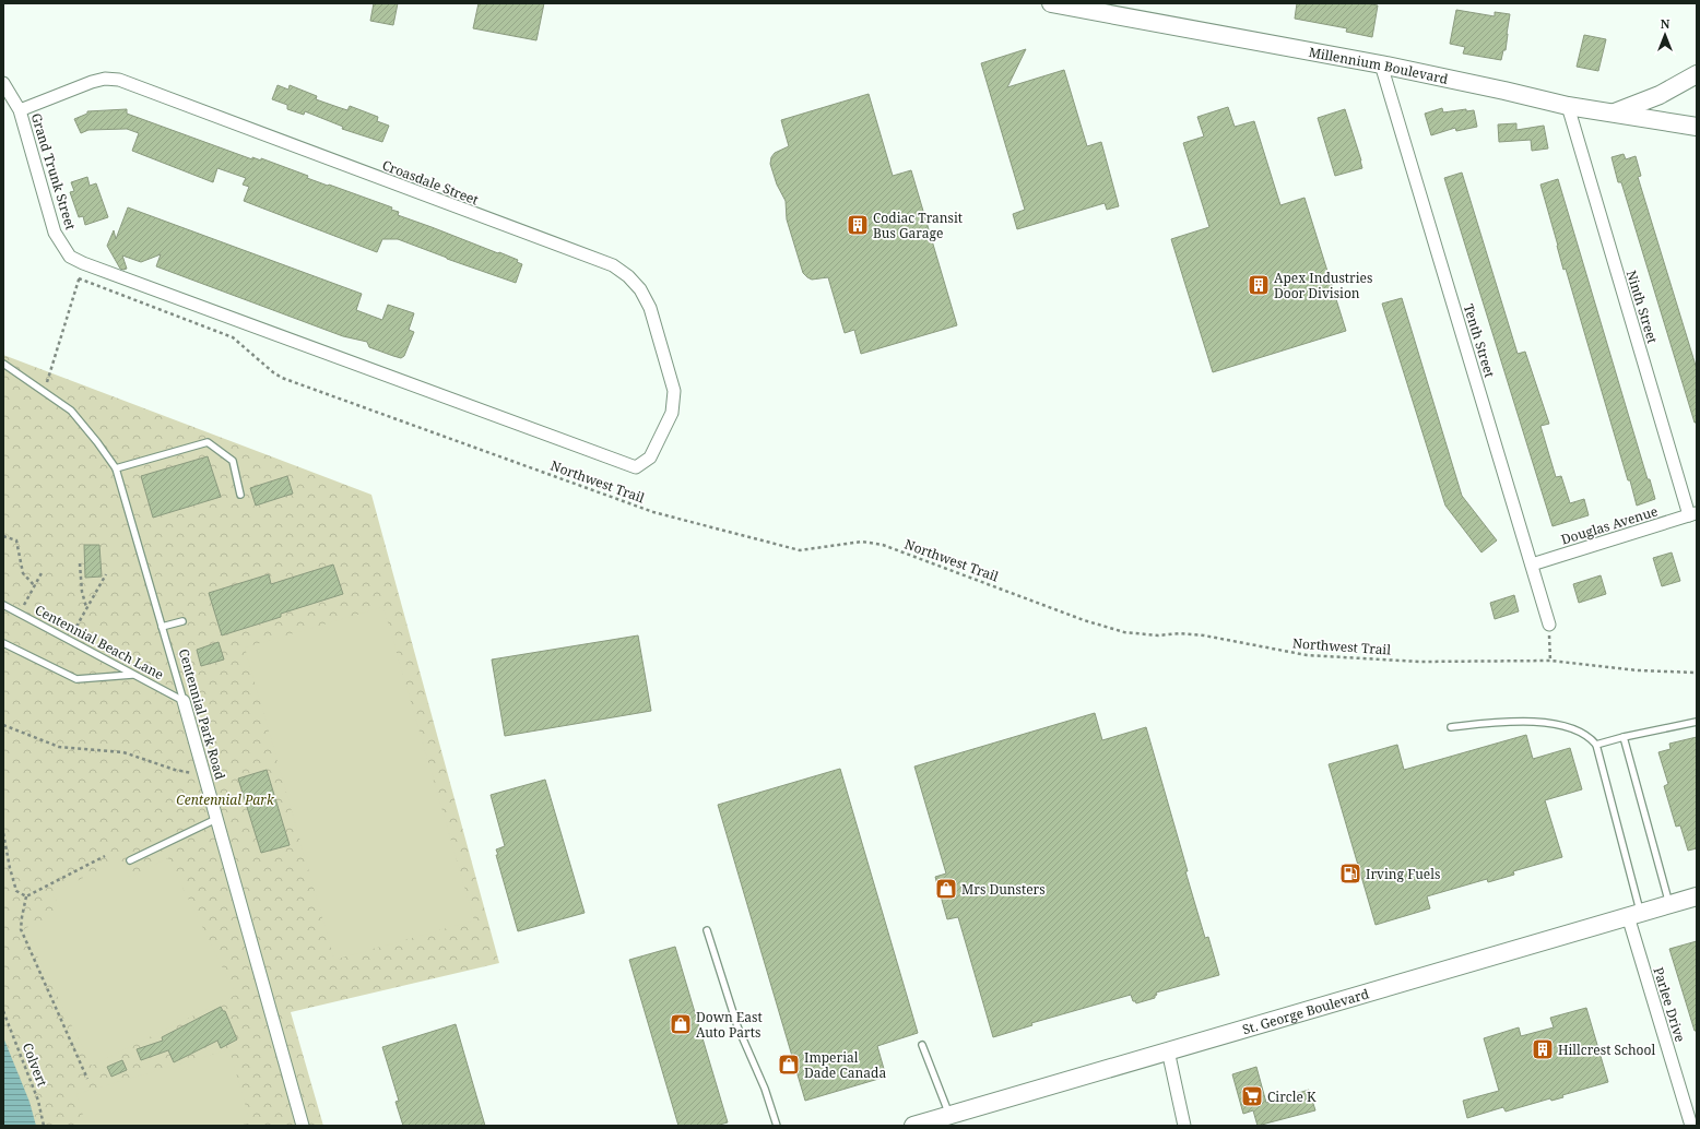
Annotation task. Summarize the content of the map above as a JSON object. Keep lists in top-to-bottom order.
{
  "streets": {
    "main road": ["Millennium Boulevard", "St. George Boulevard"],
    "street": [
      "Grand Trunk Street",
      "Croasdale Street",
      "Ninth Street",
      "Tenth Street",
      "Douglas Avenue",
      "Centennial Park Road",
      "Parlee Drive"
    ],
    "lane": ["Centennial Beach Lane"],
    "path": ["Northwest Trail", "Colvert"]
  },
  "crossings": [
    ["Millennium Boulevard", "Ninth Street"],
    ["Millennium Boulevard", "Tenth Street"],
    ["Grand Trunk Street", "Croasdale Street"],
    ["Ninth Street", "Douglas Avenue"],
    ["Tenth Street", "Douglas Avenue"],
    ["Northwest Trail", "Centennial Park Road"],
    ["Centennial Beach Lane", "Centennial Park Road"],
    ["Parlee Drive", "St. George Boulevard"]
  ],
  "parks": ["Centennial Park"],
  "places": {
    "building": ["Codiac Transit Bus Garage", "Apex Industries Door Division", "Hillcrest School"],
    "fuel station": ["Irving Fuels"],
    "shop": ["Mrs Dunsters", "Down East Auto Parts", "Imperial Dade Canada"],
    "supermarket": ["Circle K"]
  },
  "north": "top"
}
